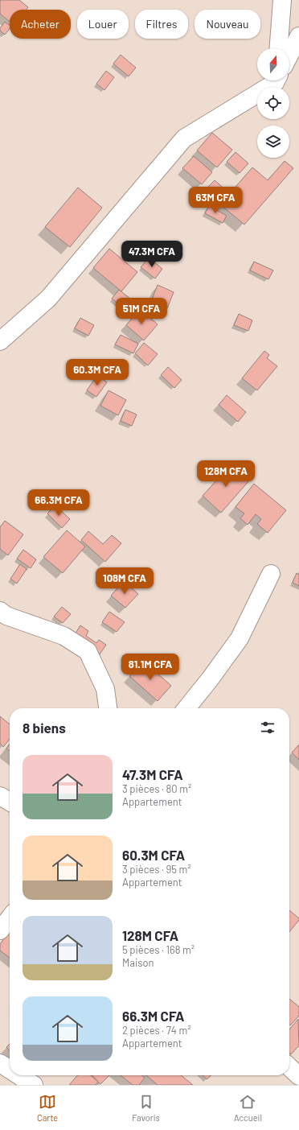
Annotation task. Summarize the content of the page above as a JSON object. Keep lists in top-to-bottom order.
{
  "north": "top",
  "page": {
    "chip": [
      "Acheter",
      "Louer",
      "Filtres",
      "Nouveau"
    ],
    "price": [
      "63M CFA",
      "47.3M CFA",
      "51M CFA",
      "60.3M CFA",
      "128M CFA",
      "66.3M CFA",
      "108M CFA",
      "81.1M CFA"
    ],
    "heading": "8 biens",
    "list": [
      {
        "name": "47.3M CFA",
        "note": "3 pièces · 80 m² · Appartement"
      },
      {
        "name": "60.3M CFA",
        "note": "3 pièces · 95 m² · Appartement"
      },
      {
        "name": "128M CFA",
        "note": "5 pièces · 168 m² · Maison"
      },
      {
        "name": "66.3M CFA",
        "note": "2 pièces · 74 m² · Appartement"
      }
    ],
    "tabs": ["Carte", "Favoris", "Accueil"]
  }
}
